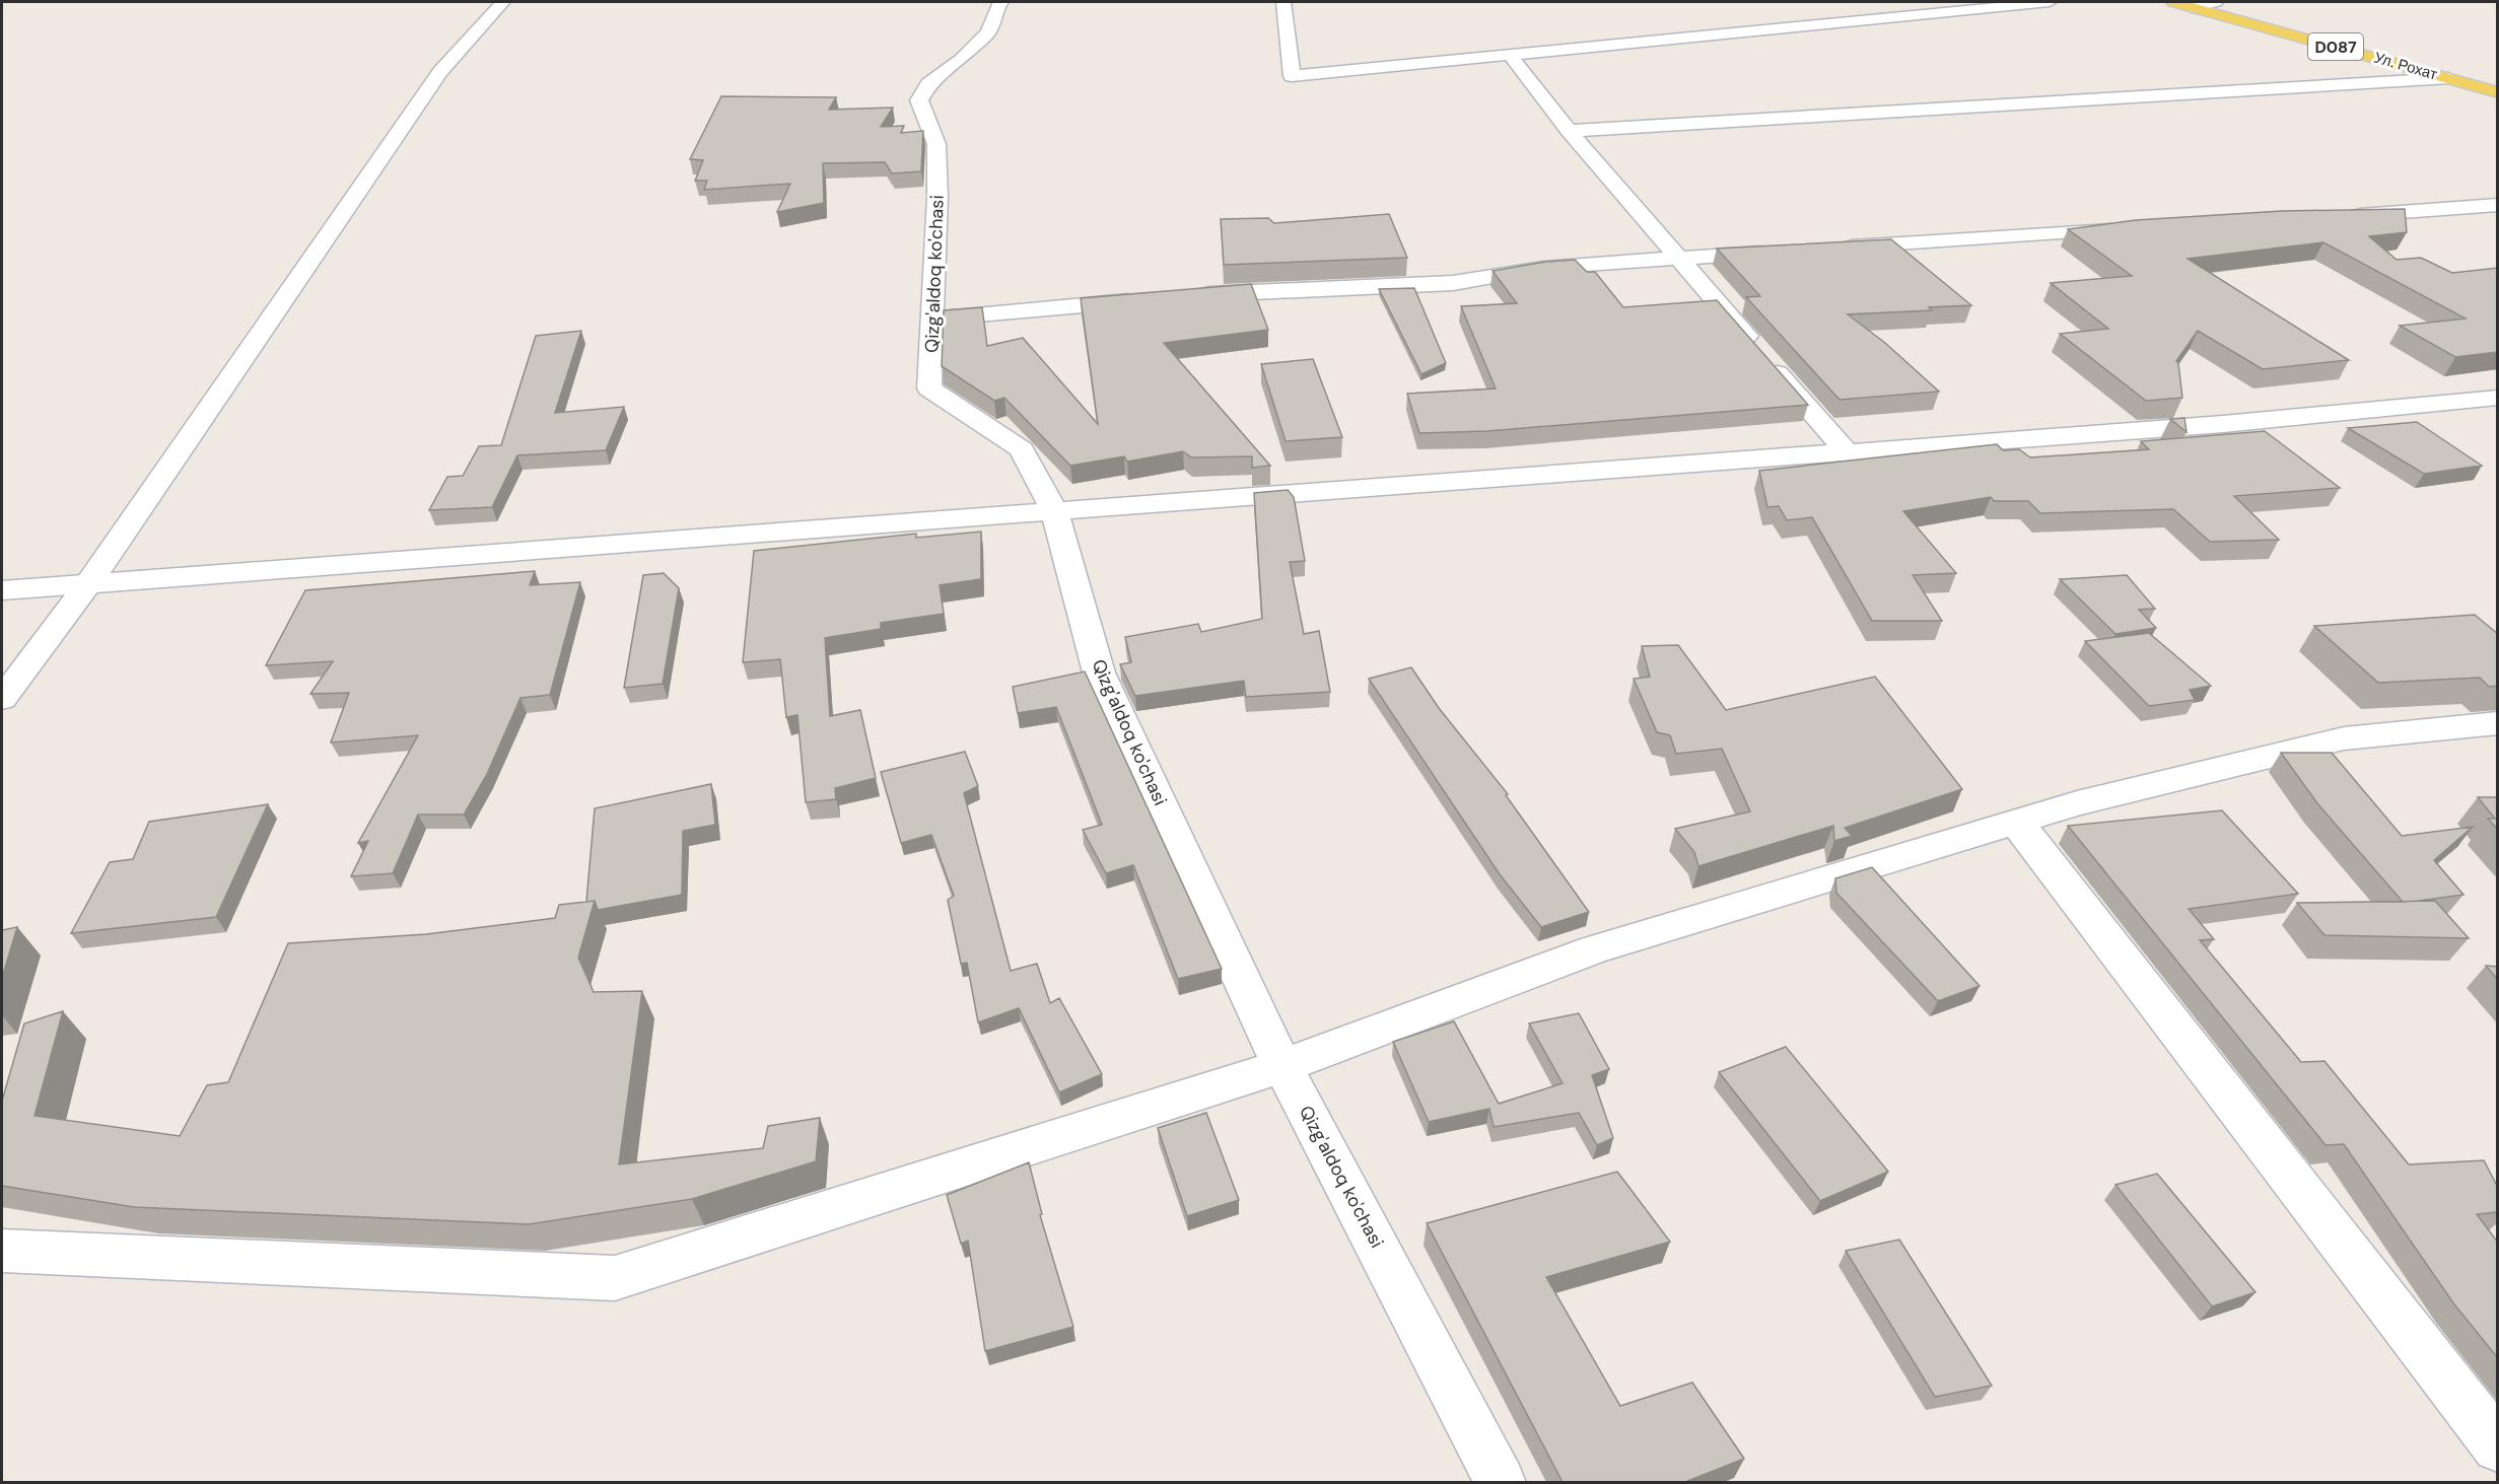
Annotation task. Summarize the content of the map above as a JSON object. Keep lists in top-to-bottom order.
{
  "streets": {
    "main road": ["D087", "Ул. Рохат"],
    "street": ["Qizg'aldoq ko'chasi"]
  }
}
